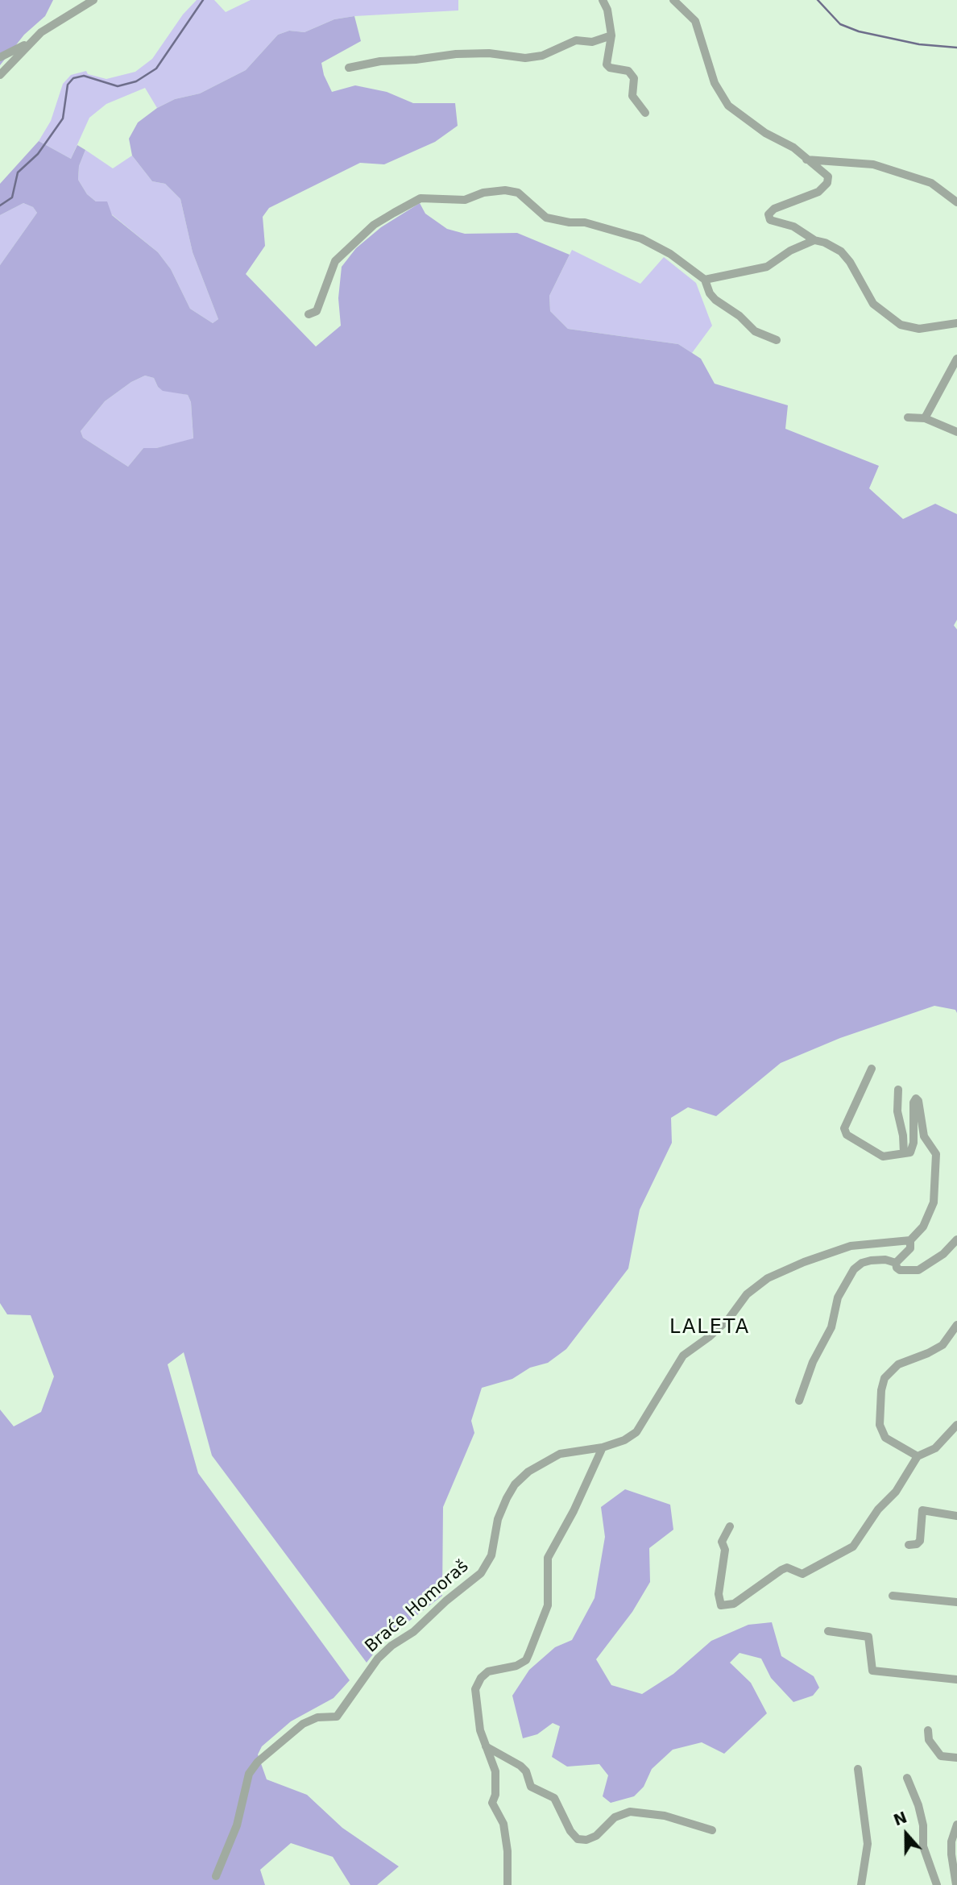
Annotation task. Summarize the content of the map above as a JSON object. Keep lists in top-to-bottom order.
{
  "streets": {
    "street": ["Braće Homoraš"]
  },
  "districts": ["LALETA"],
  "north": "top"
}
